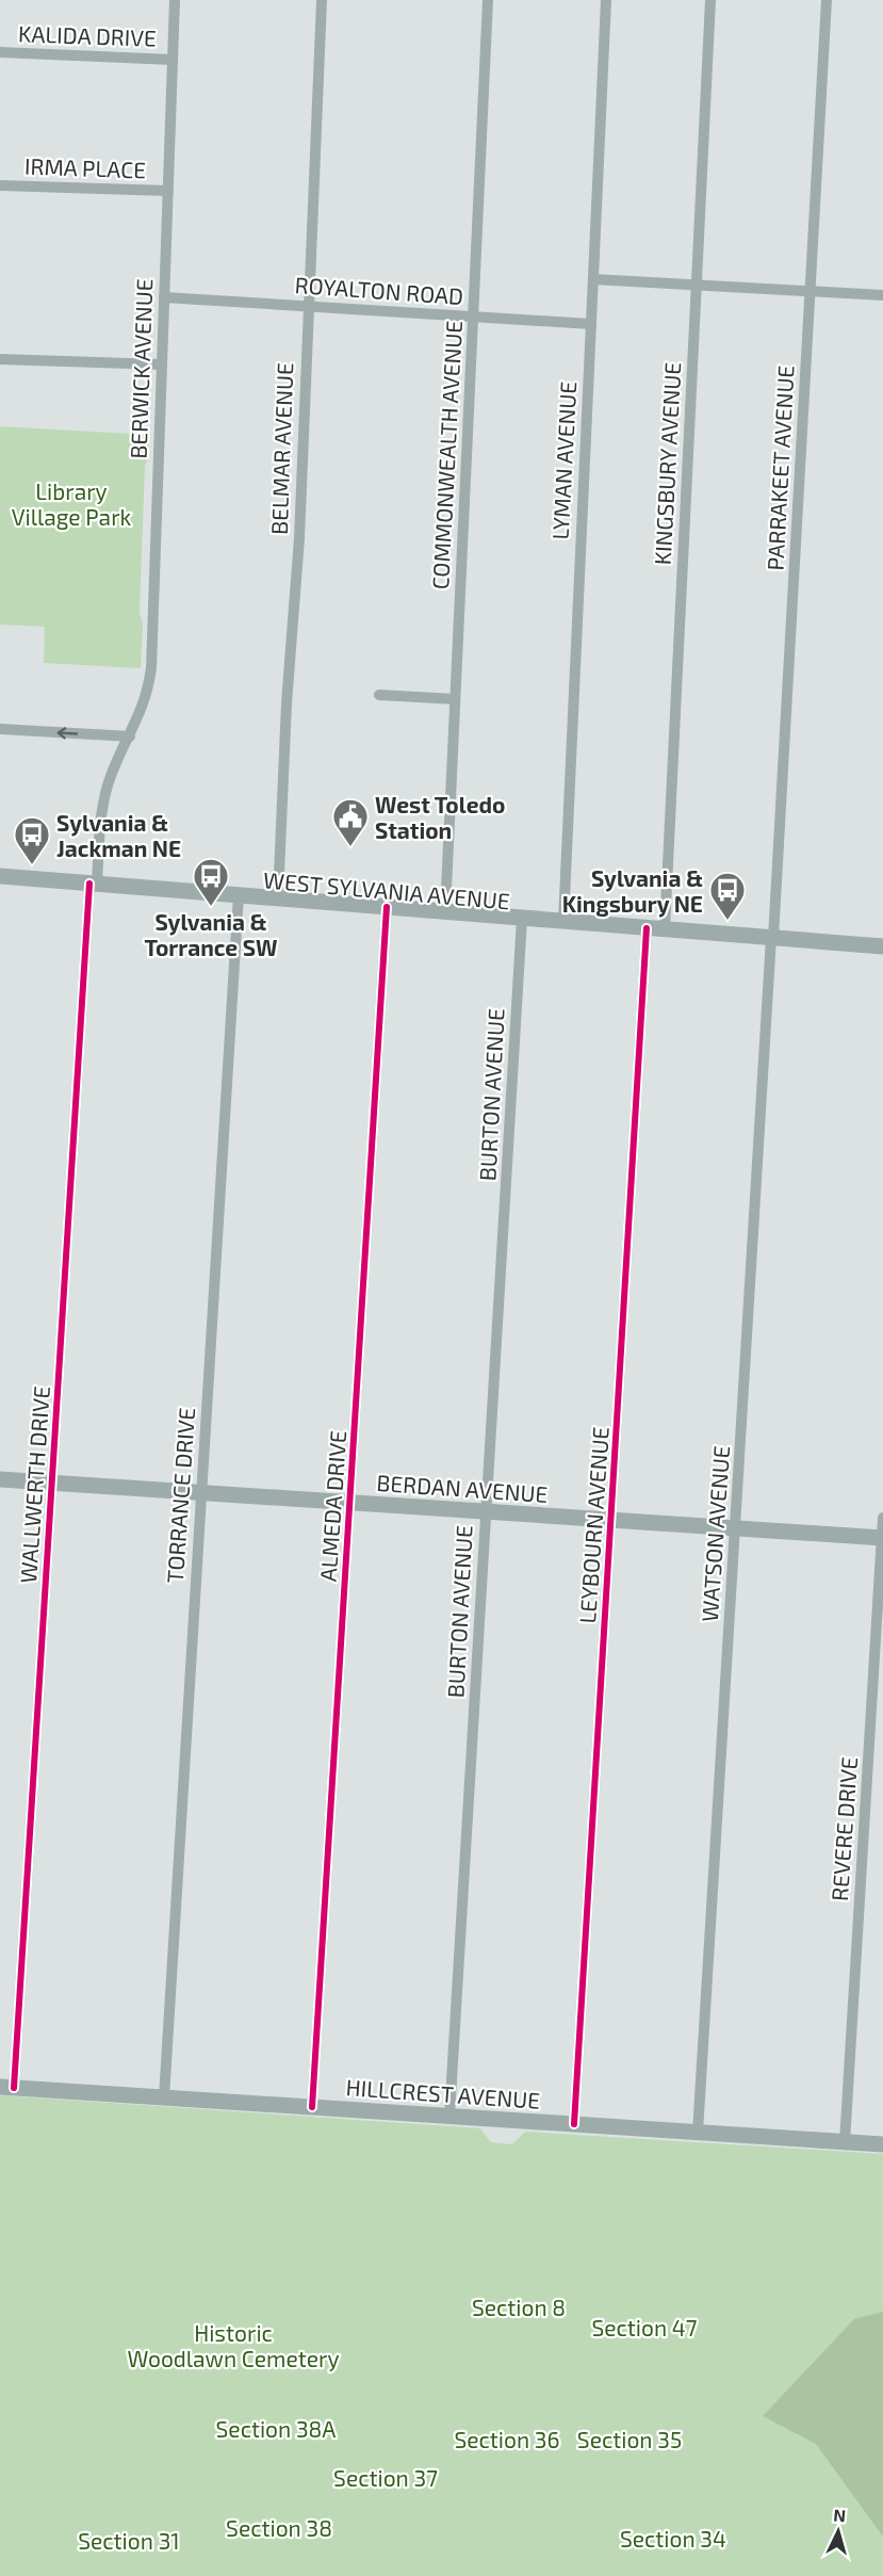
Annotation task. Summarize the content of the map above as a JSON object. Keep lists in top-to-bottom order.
{
  "streets": {
    "street": [
      "KALIDA DRIVE",
      "IRMA PLACE",
      "ROYALTON ROAD",
      "BERWICK AVENUE",
      "BELMAR AVENUE",
      "COMMONWEALTH AVENUE",
      "LYMAN AVENUE",
      "KINGSBURY AVENUE",
      "PARRAKEET AVENUE",
      "WEST SYLVANIA AVENUE",
      "BURTON AVENUE",
      "WALLWERTH DRIVE",
      "BERDAN AVENUE",
      "TORRANCE DRIVE",
      "ALMEDA DRIVE",
      "LEYBOURN AVENUE",
      "WATSON AVENUE",
      "REVERE DRIVE",
      "HILLCREST AVENUE"
    ]
  },
  "crossings": [
    ["KALIDA DRIVE", "BERWICK AVENUE"],
    ["IRMA PLACE", "BERWICK AVENUE"],
    ["ROYALTON ROAD", "BERWICK AVENUE"],
    ["ROYALTON ROAD", "BELMAR AVENUE"],
    ["ROYALTON ROAD", "COMMONWEALTH AVENUE"],
    ["ROYALTON ROAD", "LYMAN AVENUE"],
    ["BERWICK AVENUE", "WEST SYLVANIA AVENUE"],
    ["BERWICK AVENUE", "WALLWERTH DRIVE"],
    ["BELMAR AVENUE", "WEST SYLVANIA AVENUE"],
    ["COMMONWEALTH AVENUE", "WEST SYLVANIA AVENUE"],
    ["LYMAN AVENUE", "WEST SYLVANIA AVENUE"],
    ["KINGSBURY AVENUE", "WEST SYLVANIA AVENUE"],
    ["PARRAKEET AVENUE", "WEST SYLVANIA AVENUE"],
    ["PARRAKEET AVENUE", "WATSON AVENUE"],
    ["WEST SYLVANIA AVENUE", "BURTON AVENUE"],
    ["WEST SYLVANIA AVENUE", "WALLWERTH DRIVE"],
    ["WEST SYLVANIA AVENUE", "TORRANCE DRIVE"],
    ["WEST SYLVANIA AVENUE", "ALMEDA DRIVE"],
    ["WEST SYLVANIA AVENUE", "LEYBOURN AVENUE"],
    ["WEST SYLVANIA AVENUE", "WATSON AVENUE"],
    ["BURTON AVENUE", "BERDAN AVENUE"],
    ["BURTON AVENUE", "HILLCREST AVENUE"],
    ["WALLWERTH DRIVE", "BERDAN AVENUE"],
    ["WALLWERTH DRIVE", "HILLCREST AVENUE"],
    ["BERDAN AVENUE", "TORRANCE DRIVE"],
    ["BERDAN AVENUE", "ALMEDA DRIVE"],
    ["BERDAN AVENUE", "LEYBOURN AVENUE"],
    ["BERDAN AVENUE", "WATSON AVENUE"],
    ["BERDAN AVENUE", "REVERE DRIVE"],
    ["TORRANCE DRIVE", "HILLCREST AVENUE"],
    ["ALMEDA DRIVE", "HILLCREST AVENUE"],
    ["LEYBOURN AVENUE", "HILLCREST AVENUE"],
    ["WATSON AVENUE", "HILLCREST AVENUE"],
    ["REVERE DRIVE", "HILLCREST AVENUE"]
  ],
  "parks": [
    "Library Village Park",
    "Section 8",
    "Section 47",
    "Historic Woodlawn Cemetery",
    "Section 38A",
    "Section 36",
    "Section 35",
    "Section 37",
    "Section 38",
    "Section 34",
    "Section 31"
  ],
  "places": {
    "public building": ["West Toledo Station"],
    "bus stop": ["Sylvania & Jackman NE", "Sylvania & Torrance SW", "Sylvania & Kingsbury NE"]
  },
  "north": "top"
}
